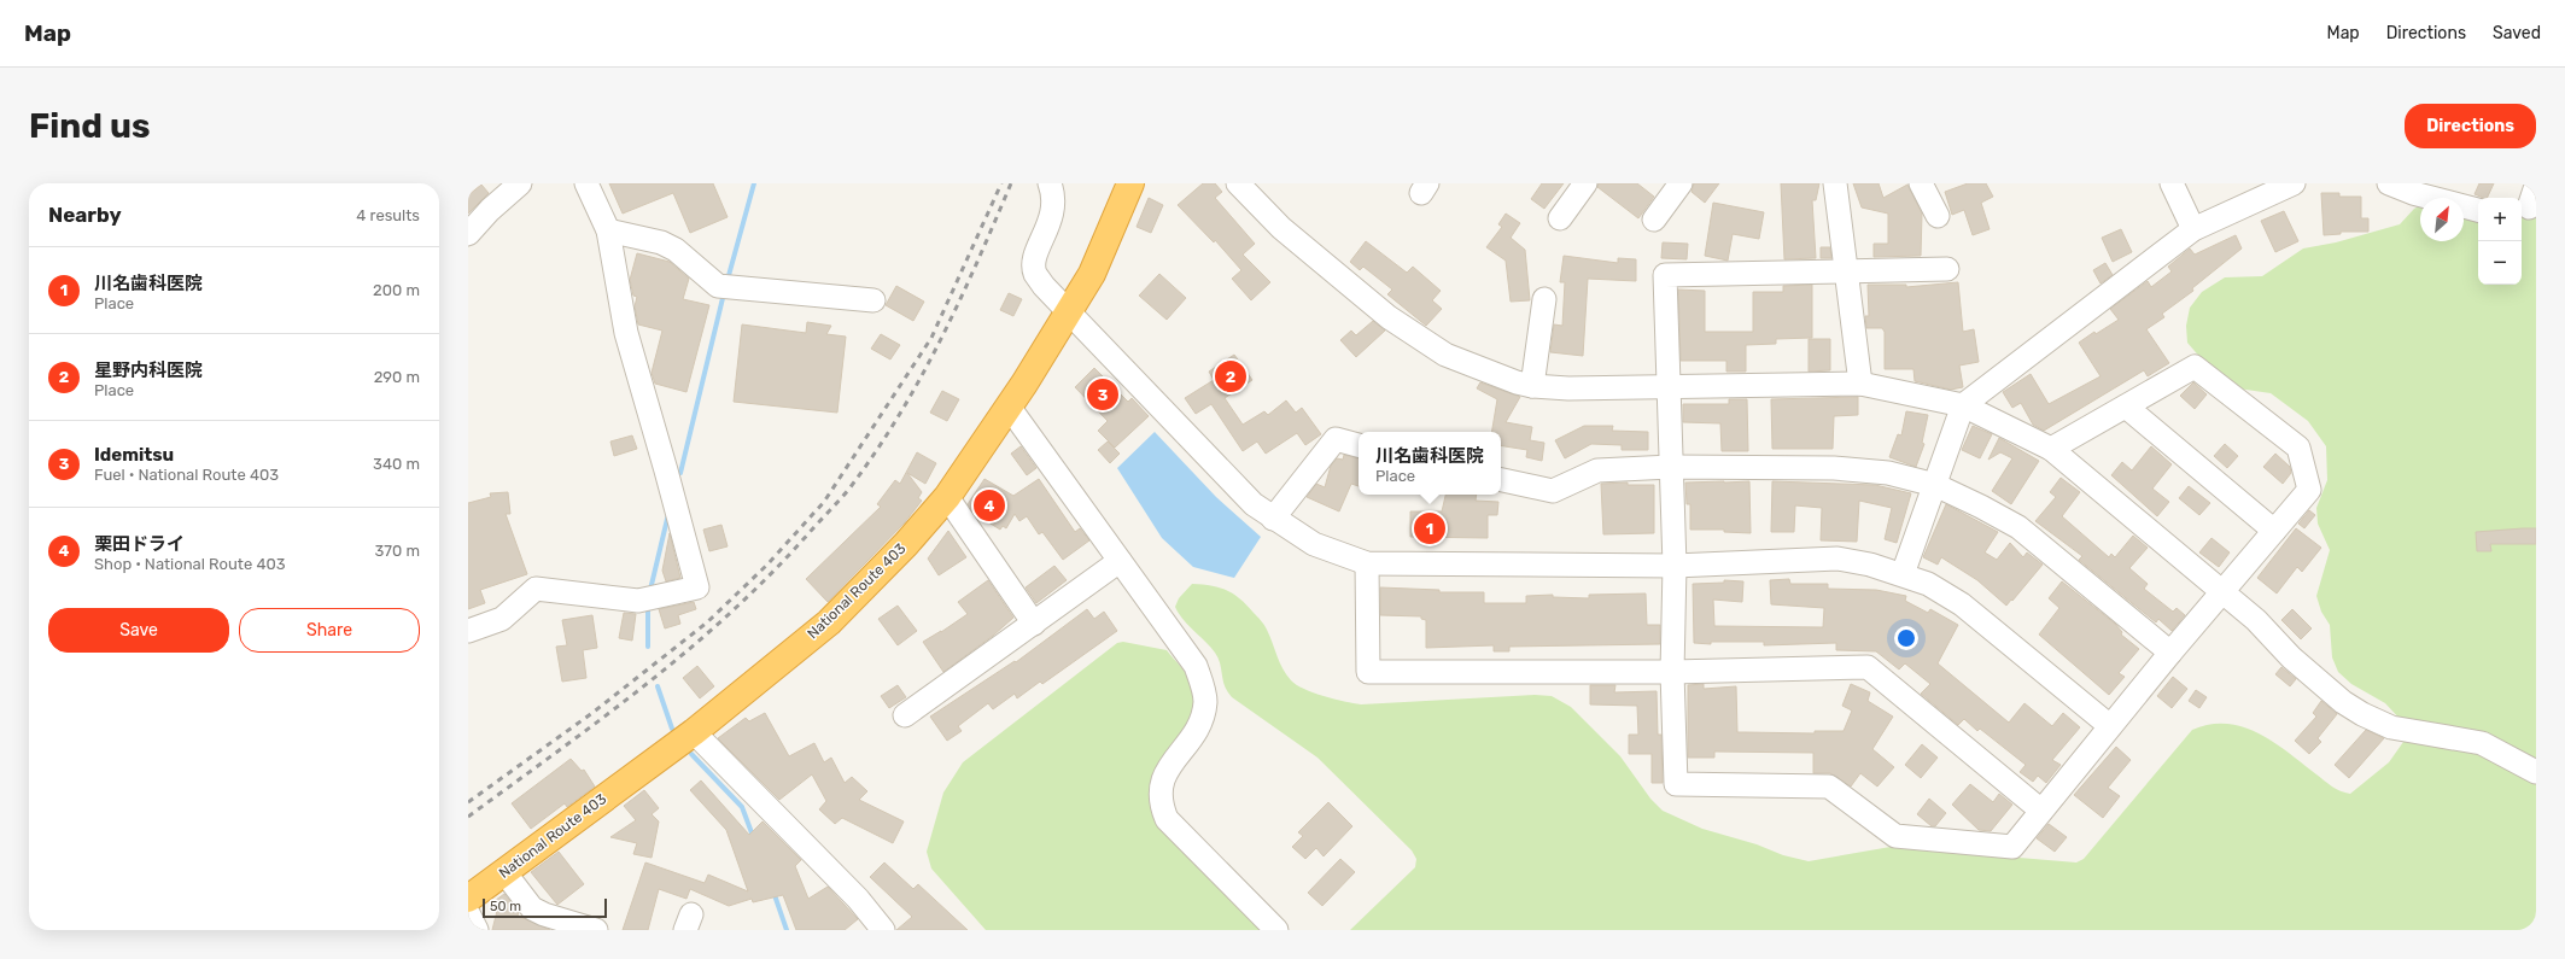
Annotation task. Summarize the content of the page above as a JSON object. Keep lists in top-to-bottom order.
{
  "streets": {
    "highway": ["National Route 403"]
  },
  "scale_bar": "50 m",
  "north": "top right",
  "page": {
    "header": "Map",
    "nav": ["Map", "Directions", "Saved"],
    "buttons": [
      "Directions",
      ["Save", "Share"]
    ],
    "title": "Find us",
    "heading": ["Nearby", "4 results"],
    "map_buttons": ["+", "−"],
    "list": [
      {
        "mark": "1",
        "name": "川名歯科医院",
        "note": "Place",
        "value": "200 m"
      },
      {
        "mark": "2",
        "name": "星野内科医院",
        "note": "Place",
        "value": "290 m"
      },
      {
        "mark": "3",
        "name": "Idemitsu",
        "note": "Fuel · National Route 403",
        "value": "340 m"
      },
      {
        "mark": "4",
        "name": "栗田ドライ",
        "note": "Shop · National Route 403",
        "value": "370 m"
      }
    ],
    "pins": [
      "2",
      "3",
      "4",
      "1"
    ],
    "popup": ["川名歯科医院", "Place"],
    "scale": "50 m"
  }
}
